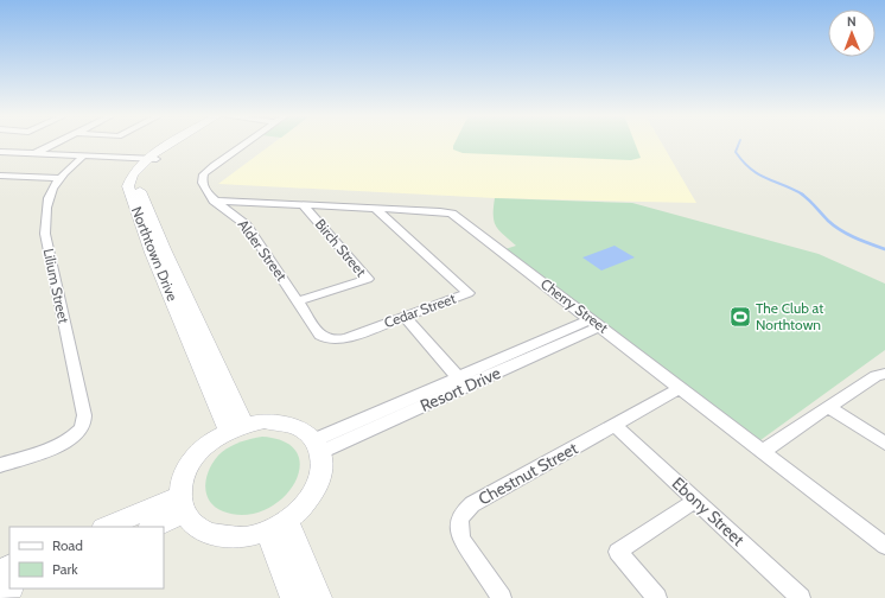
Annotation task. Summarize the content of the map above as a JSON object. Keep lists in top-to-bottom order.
{
  "streets": {
    "street": [
      "Birch Street",
      "Alder Street",
      "Northtown Drive",
      "Lilium Street",
      "Cherry Street",
      "Cedar Street",
      "Resort Drive",
      "Chestnut Street",
      "Ebony Street"
    ]
  },
  "crossings": [
    ["Birch Street", "Alder Street"],
    ["Birch Street", "Cherry Street"],
    ["Alder Street", "Cherry Street"],
    ["Alder Street", "Cedar Street"],
    ["Northtown Drive", "Resort Drive"],
    ["Cherry Street", "Cedar Street"],
    ["Cherry Street", "Resort Drive"],
    ["Cherry Street", "Chestnut Street"],
    ["Chestnut Street", "Ebony Street"]
  ],
  "places": {
    "sports": ["The Club at Northtown"]
  },
  "legend": ["Road", "Park"],
  "north": "top"
}
